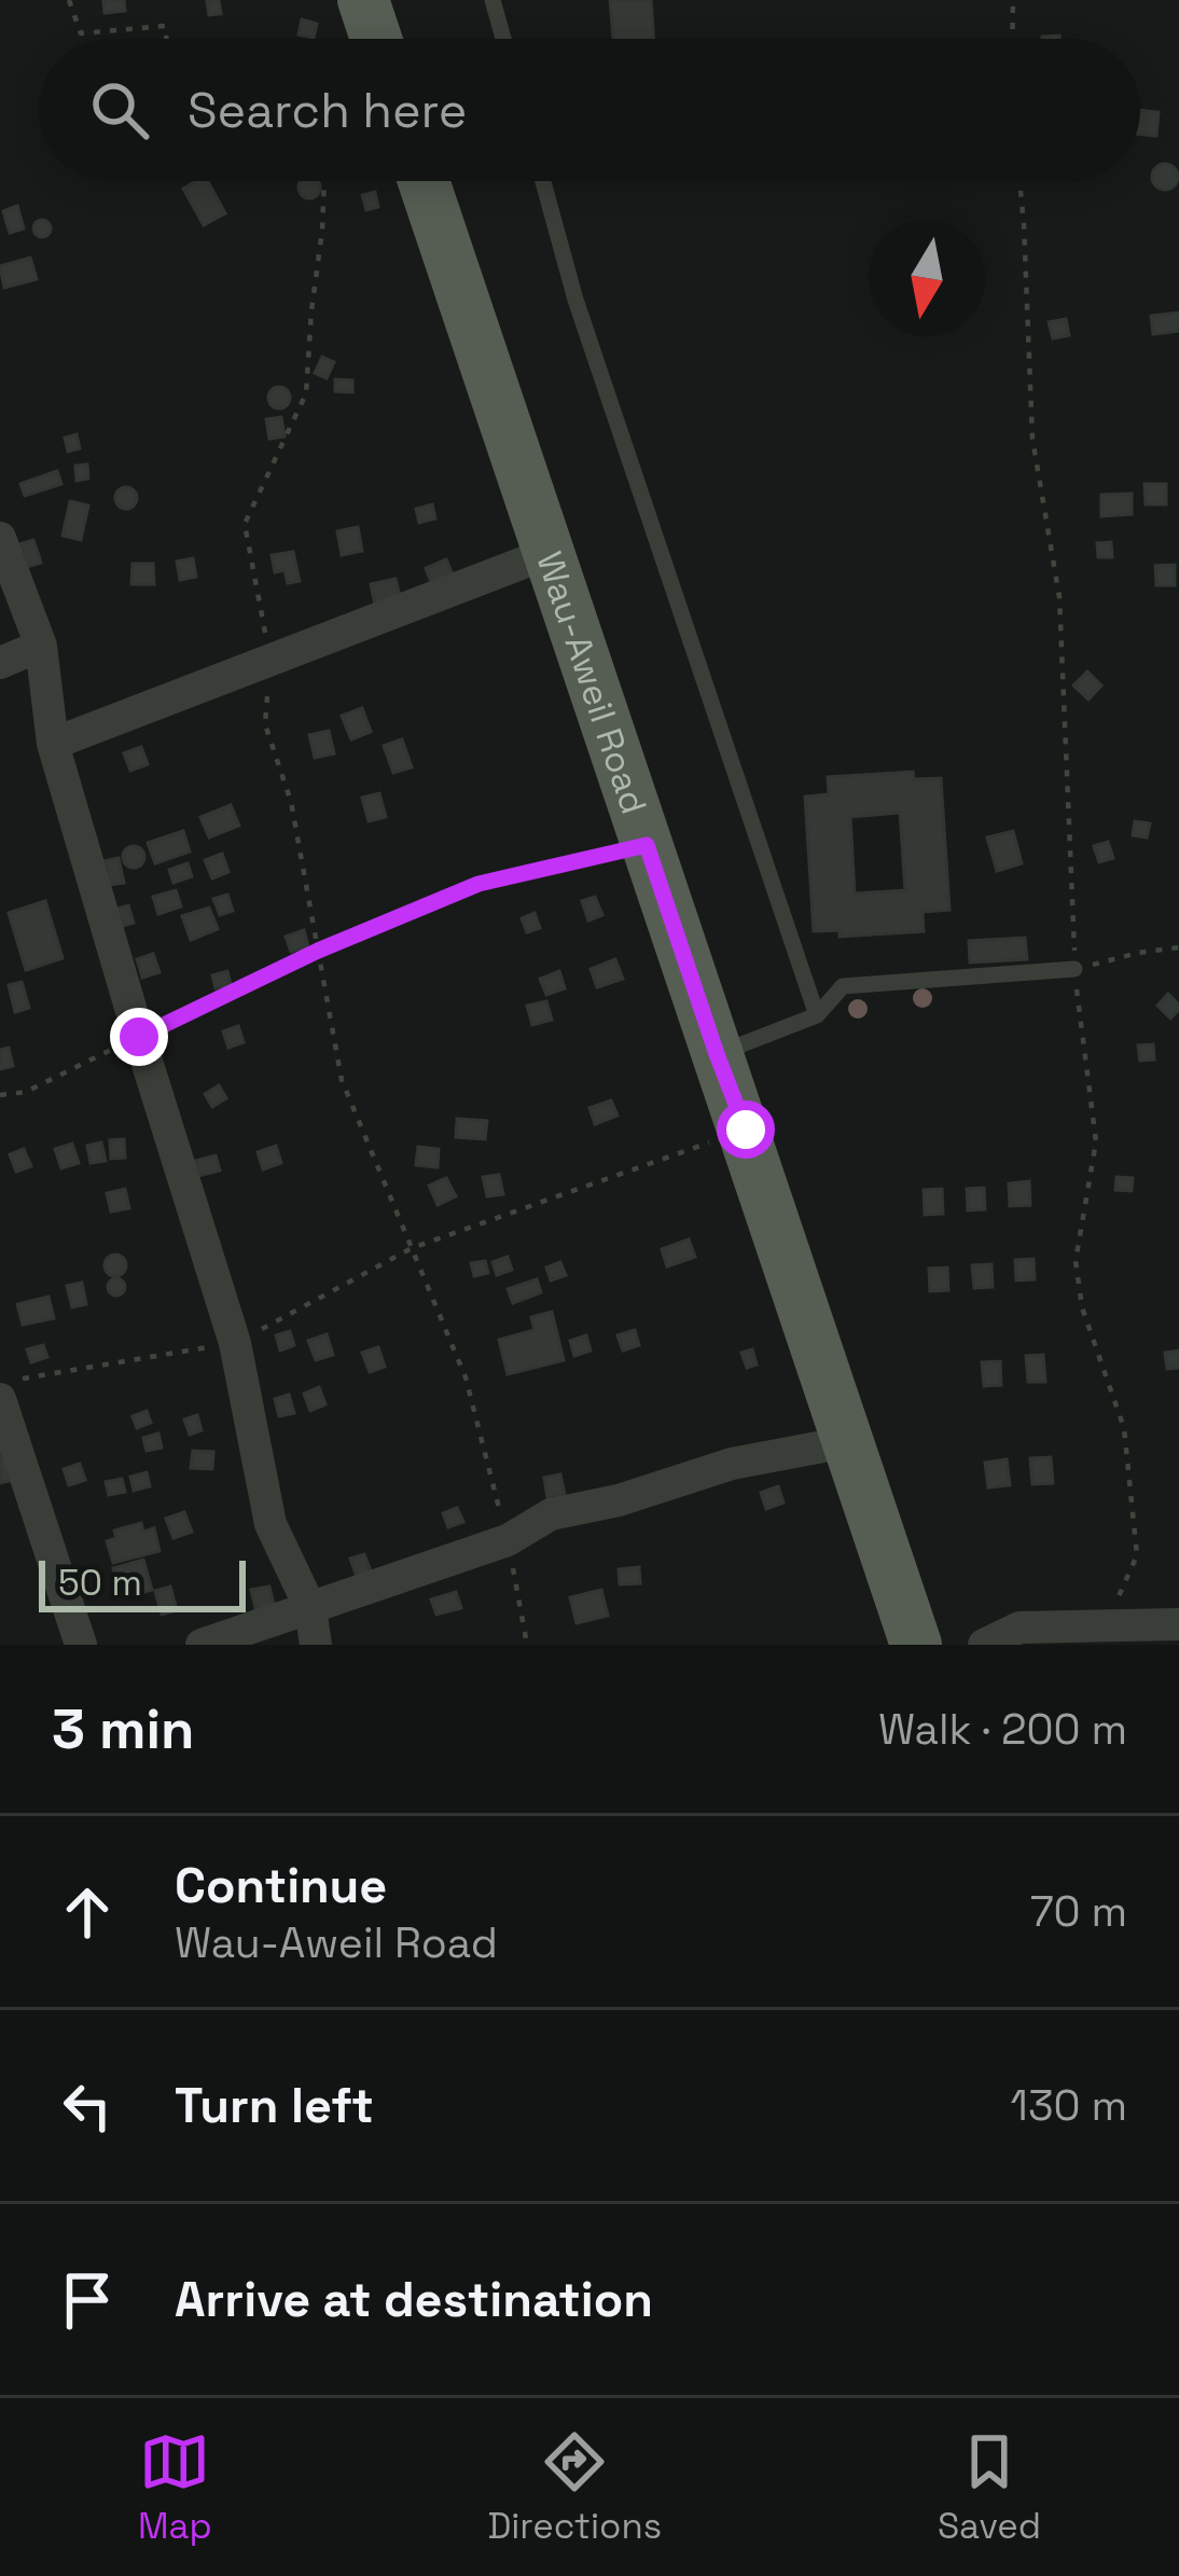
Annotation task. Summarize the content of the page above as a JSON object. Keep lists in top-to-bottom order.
{
  "streets": {
    "main road": ["Wau-Aweil Road"]
  },
  "scale_bar": "50 m",
  "north": "bottom",
  "page": {
    "search": "Search here",
    "scale": "50 m",
    "heading": ["3 min", "Walk · 200 m"],
    "list": [
      ["Continue", "Wau-Aweil Road", "70 m"],
      ["Turn left", "130 m"],
      "Arrive at destination"
    ],
    "nav": ["Map", "Directions", "Saved"]
  }
}
